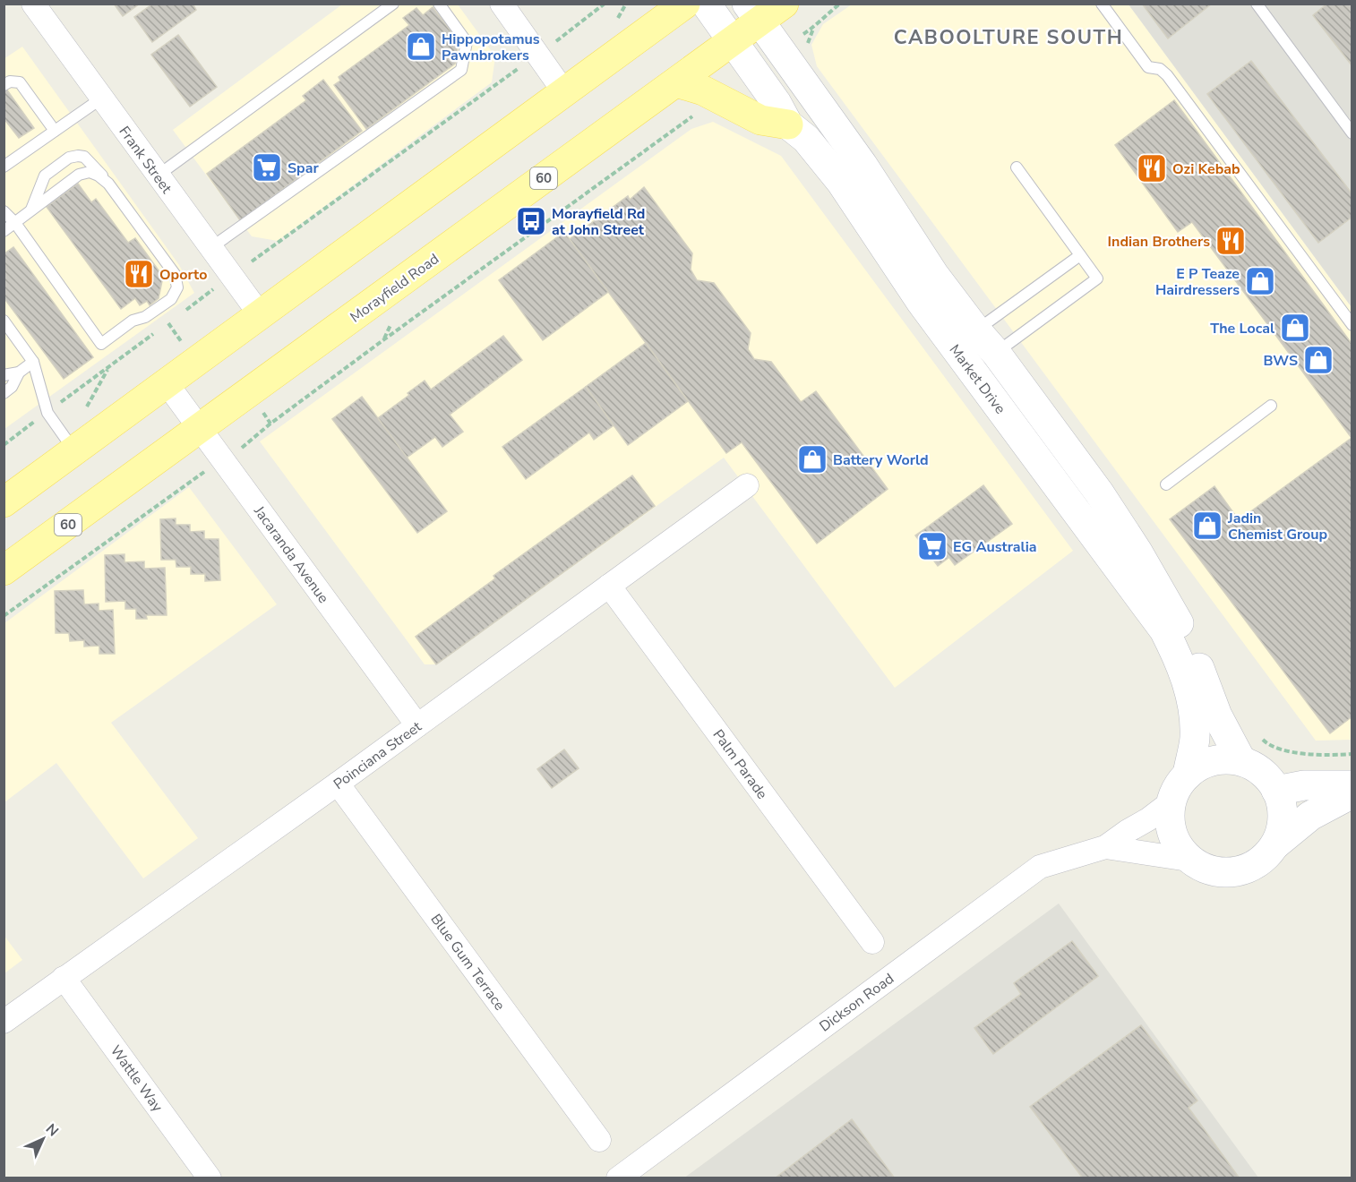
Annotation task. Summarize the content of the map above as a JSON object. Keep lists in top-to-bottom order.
{
  "streets": {
    "main road": ["60", "Morayfield Road"],
    "street": [
      "Frank Street",
      "Market Drive",
      "Jacaranda Avenue",
      "Poinciana Street",
      "Palm Parade",
      "Blue Gum Terrace",
      "Dickson Road",
      "Wattle Way"
    ]
  },
  "crossings": [
    ["Morayfield Road", "Market Drive"],
    ["Morayfield Road", "Jacaranda Avenue"],
    ["Market Drive", "Dickson Road"],
    ["Jacaranda Avenue", "Poinciana Street"],
    ["Poinciana Street", "Palm Parade"],
    ["Poinciana Street", "Blue Gum Terrace"],
    ["Poinciana Street", "Wattle Way"]
  ],
  "districts": ["CABOOLTURE SOUTH"],
  "places": {
    "shop": [
      "Hippopotamus Pawnbrokers",
      "E P Teaze Hairdressers",
      "The Local",
      "BWS",
      "Battery World",
      "Jadin Chemist Group"
    ],
    "supermarket": ["Spar", "EG Australia"],
    "restaurant": ["Ozi Kebab", "Indian Brothers", "Oporto"],
    "bus stop": ["Morayfield Rd at John Street"]
  },
  "north": "top right"
}
